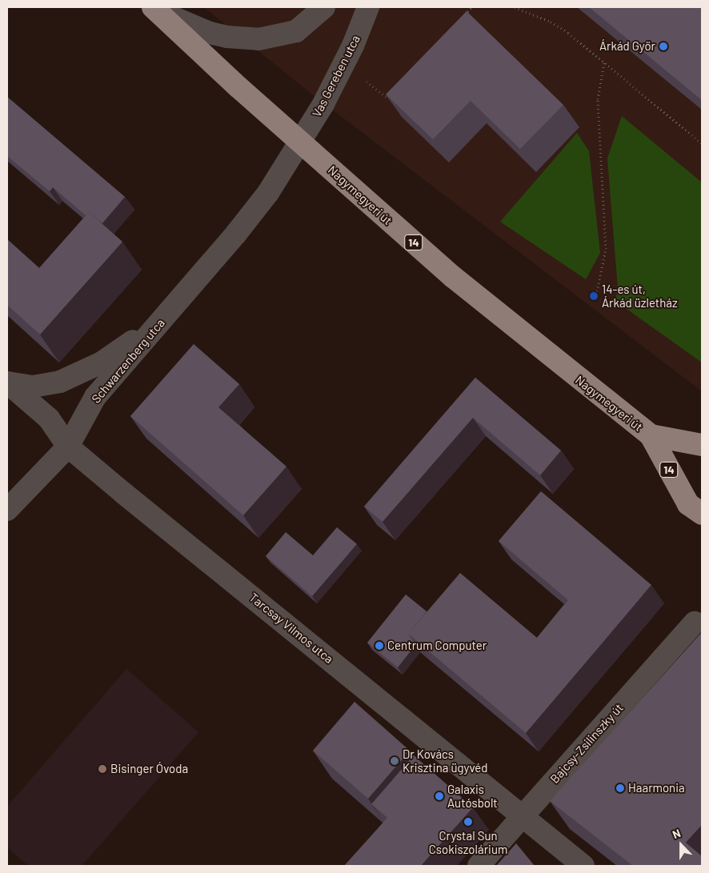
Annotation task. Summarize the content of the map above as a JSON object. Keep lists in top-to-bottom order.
{
  "streets": {
    "main road": ["Nagymegyeri út", "14"],
    "street": [
      "Vas Gereben utca",
      "Schwarzenberg utca",
      "Tarcsay Vilmos utca",
      "Bajcsy-Zsilinszky út"
    ]
  },
  "crossings": [
    ["Vas Gereben utca", "Nagymegyeri út"],
    ["Vas Gereben utca", "Schwarzenberg utca"],
    ["Nagymegyeri út", "Schwarzenberg utca"],
    ["Schwarzenberg utca", "Tarcsay Vilmos utca"],
    ["Tarcsay Vilmos utca", "Bajcsy-Zsilinszky út"]
  ],
  "places": [
    "Árkád Győr",
    "14-es út, Árkád üzletház",
    "Centrum Computer",
    "Dr Kovács Krisztina ügyvéd",
    "Bisinger Óvoda",
    "Haarmonia",
    "Galaxis Autósbolt",
    "Crystal Sun Csokiszolárium"
  ],
  "north": "top"
}
